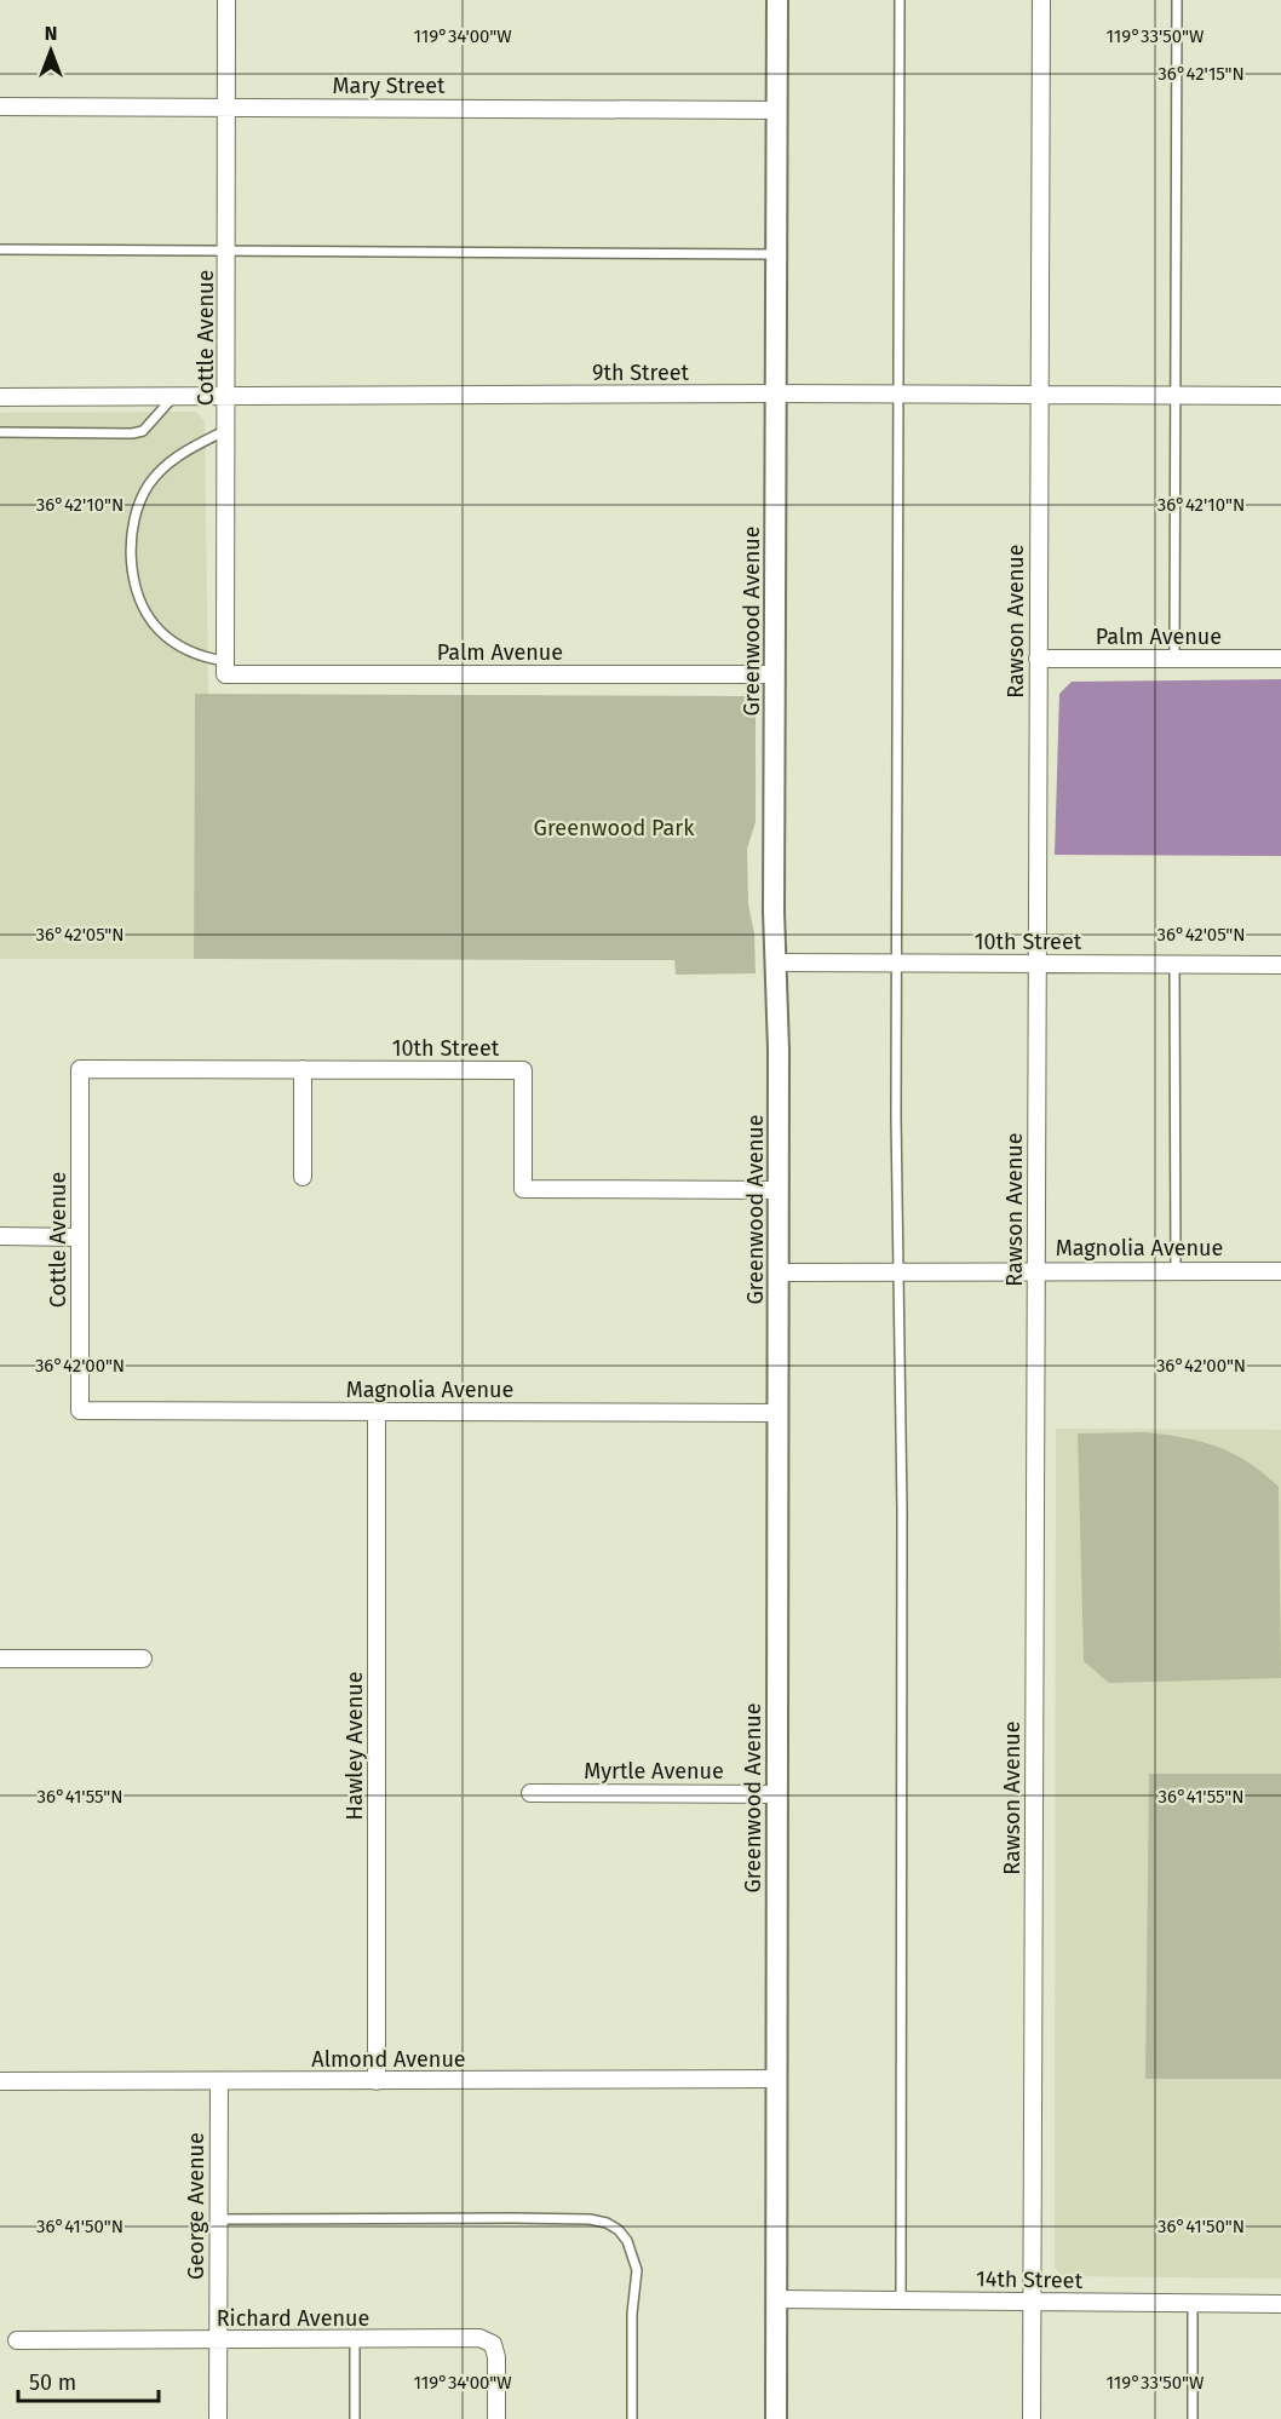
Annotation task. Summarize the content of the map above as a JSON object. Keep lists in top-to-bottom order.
{
  "streets": {
    "street": [
      "Mary Street",
      "Cottle Avenue",
      "9th Street",
      "Greenwood Avenue",
      "Rawson Avenue",
      "Palm Avenue",
      "10th Street",
      "Magnolia Avenue",
      "Hawley Avenue",
      "Myrtle Avenue",
      "Almond Avenue",
      "George Avenue",
      "14th Street",
      "Richard Avenue"
    ]
  },
  "crossings": [
    ["Mary Street", "Cottle Avenue"],
    ["Mary Street", "Greenwood Avenue"],
    ["Cottle Avenue", "9th Street"],
    ["Cottle Avenue", "Palm Avenue"],
    ["Cottle Avenue", "10th Street"],
    ["Cottle Avenue", "Magnolia Avenue"],
    ["9th Street", "Greenwood Avenue"],
    ["9th Street", "Rawson Avenue"],
    ["Greenwood Avenue", "Palm Avenue"],
    ["Greenwood Avenue", "10th Street"],
    ["Greenwood Avenue", "Magnolia Avenue"],
    ["Greenwood Avenue", "Myrtle Avenue"],
    ["Greenwood Avenue", "Almond Avenue"],
    ["Greenwood Avenue", "14th Street"],
    ["Rawson Avenue", "Palm Avenue"],
    ["Rawson Avenue", "10th Street"],
    ["Rawson Avenue", "Magnolia Avenue"],
    ["Rawson Avenue", "14th Street"],
    ["Magnolia Avenue", "Hawley Avenue"],
    ["Hawley Avenue", "Almond Avenue"],
    ["Almond Avenue", "George Avenue"],
    ["George Avenue", "Richard Avenue"]
  ],
  "parks": ["Greenwood Park"],
  "scale_bar": "50 m",
  "north": "top",
  "coordinates": [
    "119°34'00\"W",
    "119°33'50\"W",
    "36°42'15\"N",
    "36°42'10\"N",
    "36°42'05\"N",
    "36°42'00\"N",
    "36°41'55\"N",
    "36°41'50\"N"
  ]
}
